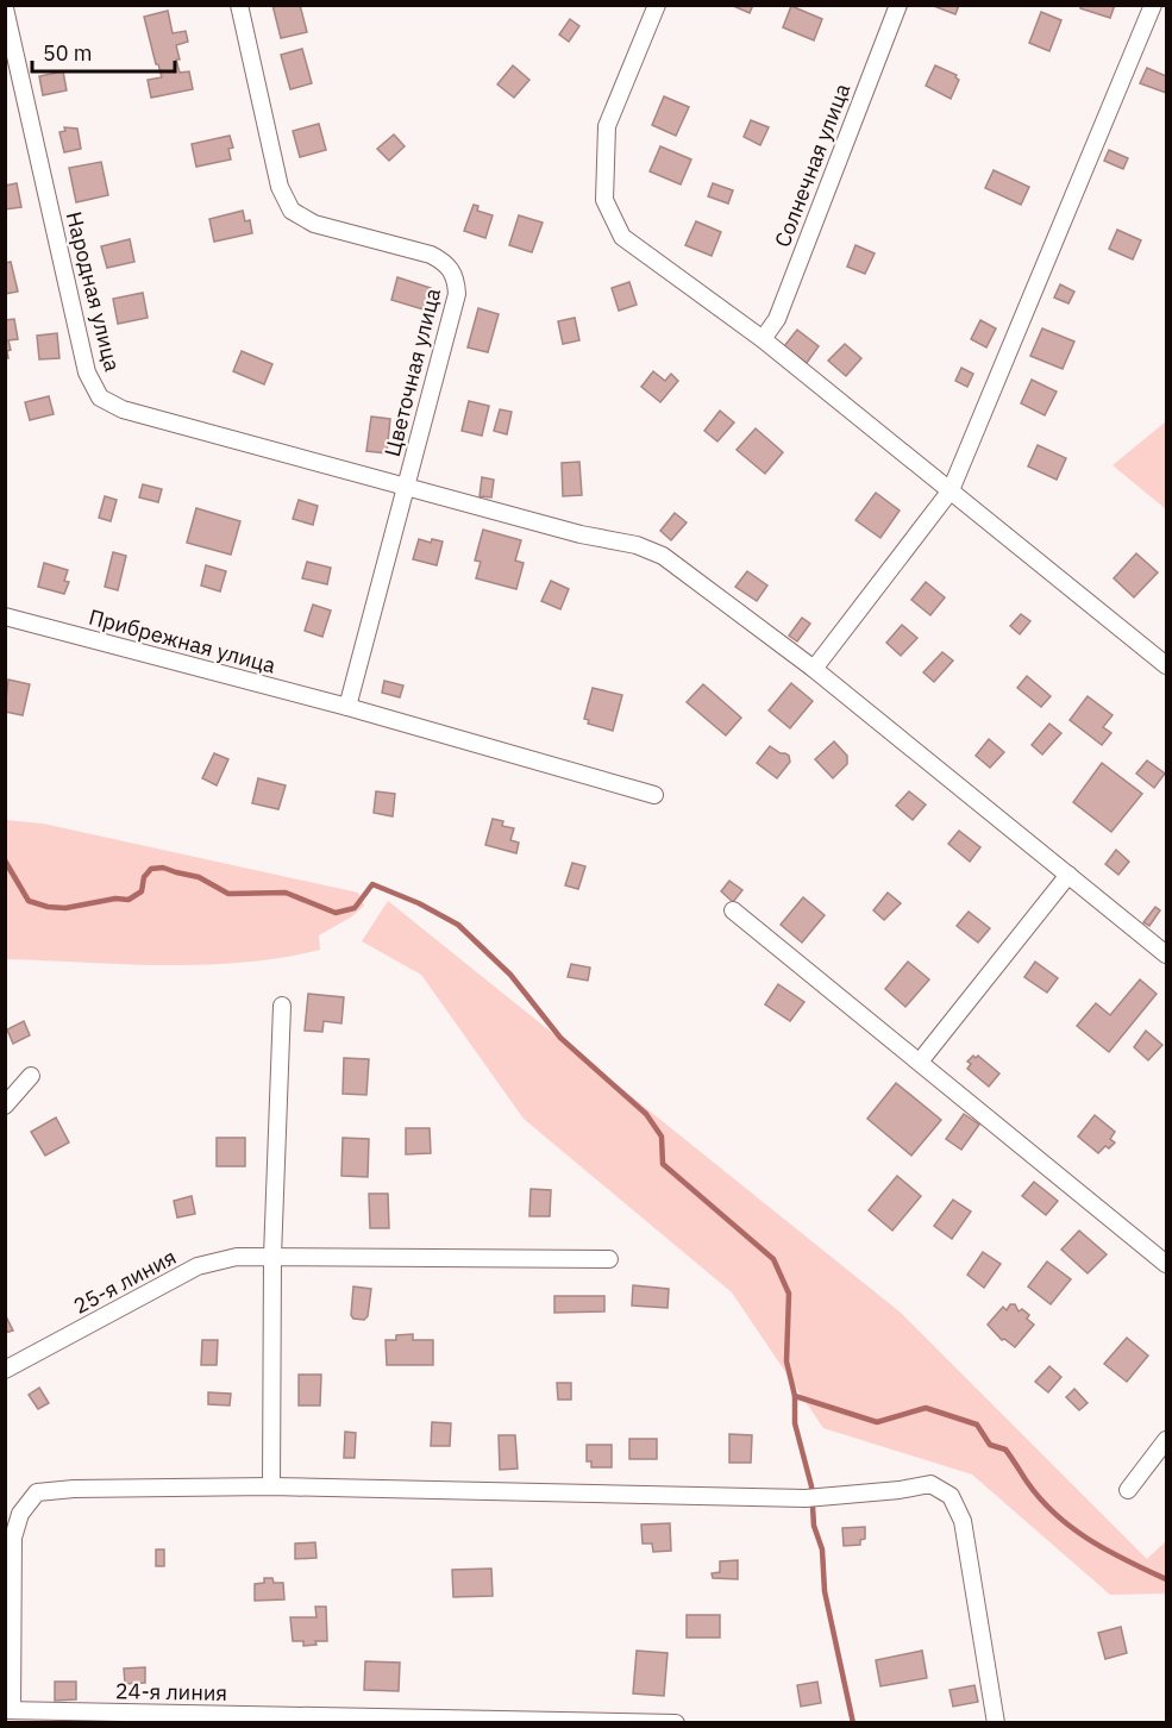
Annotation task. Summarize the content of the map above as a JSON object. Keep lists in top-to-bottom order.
{
  "streets": {
    "street": [
      "Солнечная улица",
      "Народная улица",
      "Цветочная улица",
      "Прибрежная улица",
      "25-я линия",
      "24-я линия"
    ]
  },
  "crossings": [
    ["Народная улица", "Цветочная улица"]
  ],
  "scale_bar": "50 m"
}
